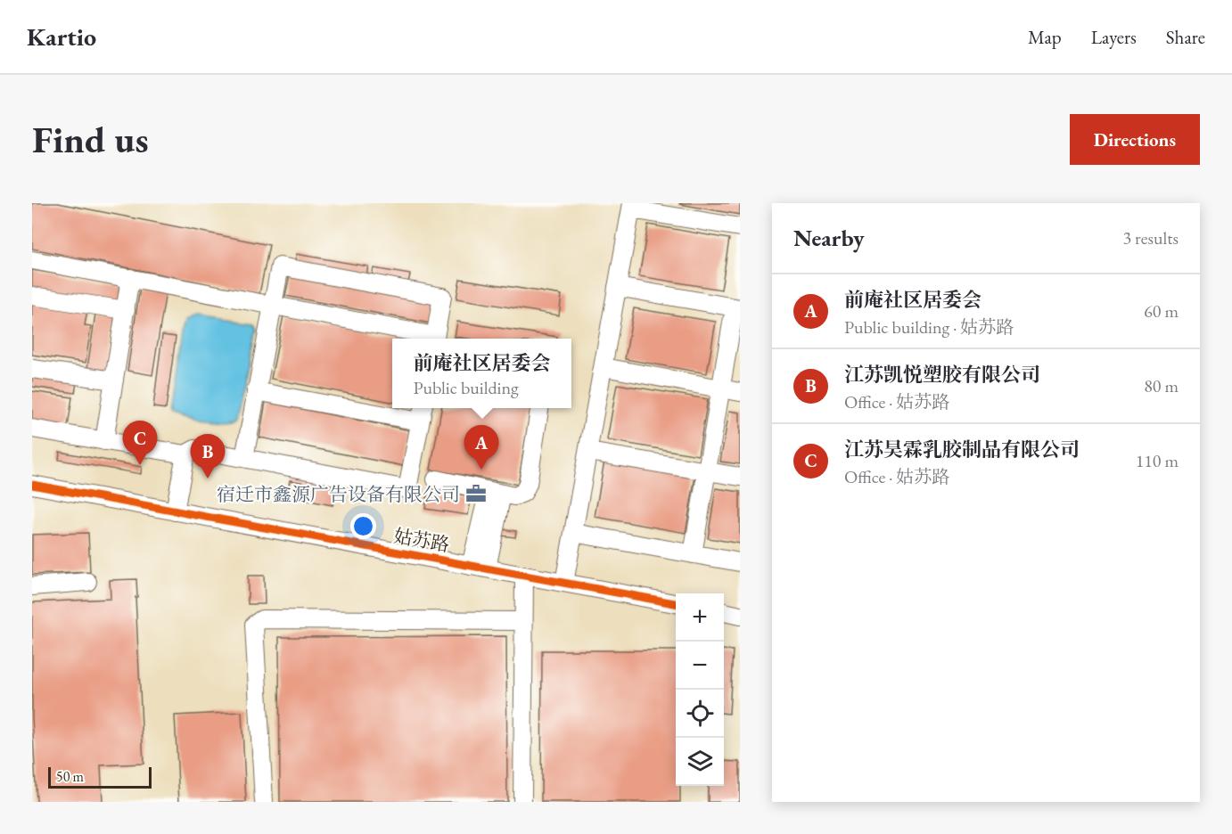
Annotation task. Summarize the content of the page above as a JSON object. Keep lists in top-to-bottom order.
{
  "streets": {
    "street": ["姑苏路"]
  },
  "places": {
    "office": ["宿迁市鑫源广告设备有限公司"]
  },
  "scale_bar": "50 m",
  "page": {
    "header": "Kartio",
    "nav": ["Map", "Layers", "Share"],
    "buttons": "Directions",
    "title": "Find us",
    "heading": ["Nearby", "3 results"],
    "list": [
      {
        "mark": "A",
        "name": "前庵社区居委会",
        "note": "Public building · 姑苏路",
        "value": "60 m"
      },
      {
        "mark": "B",
        "name": "江苏凯悦塑胶有限公司",
        "note": "Office · 姑苏路",
        "value": "80 m"
      },
      {
        "mark": "C",
        "name": "江苏昊霖乳胶制品有限公司",
        "note": "Office · 姑苏路",
        "value": "110 m"
      }
    ],
    "popup": ["前庵社区居委会", "Public building"],
    "pins": ["C", "A", "B"],
    "map_buttons": ["+", "−"],
    "scale": "50 m"
  }
}
